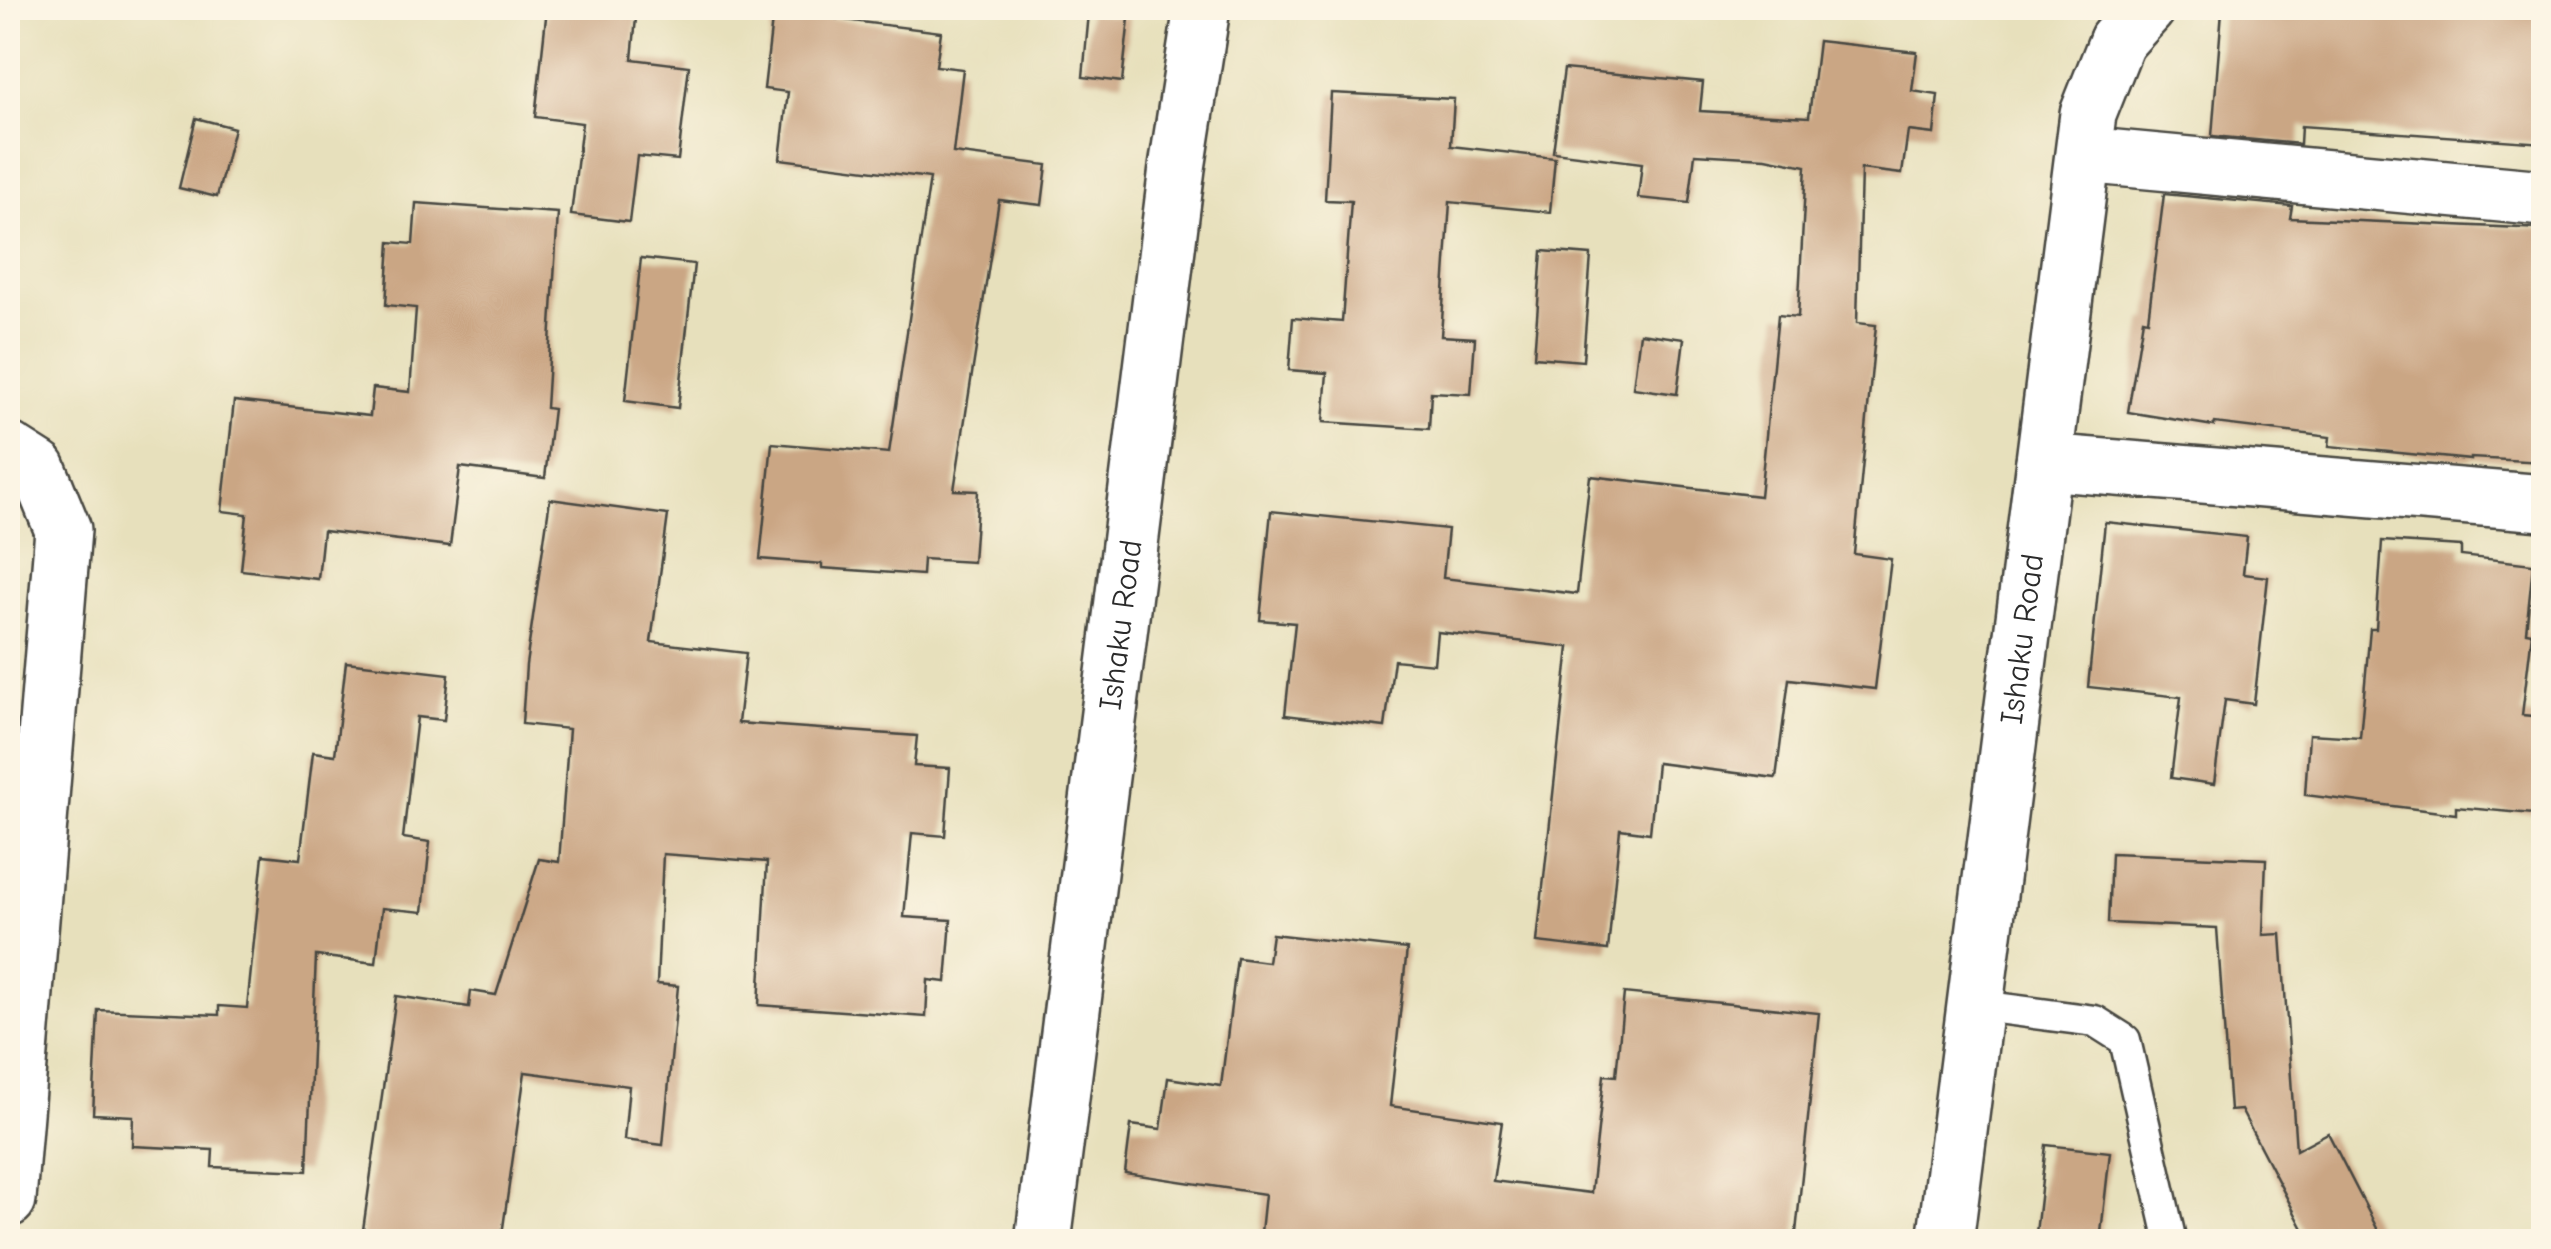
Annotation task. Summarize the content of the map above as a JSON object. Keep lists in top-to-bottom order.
{
  "streets": {
    "street": ["Ishaku Road"]
  }
}
